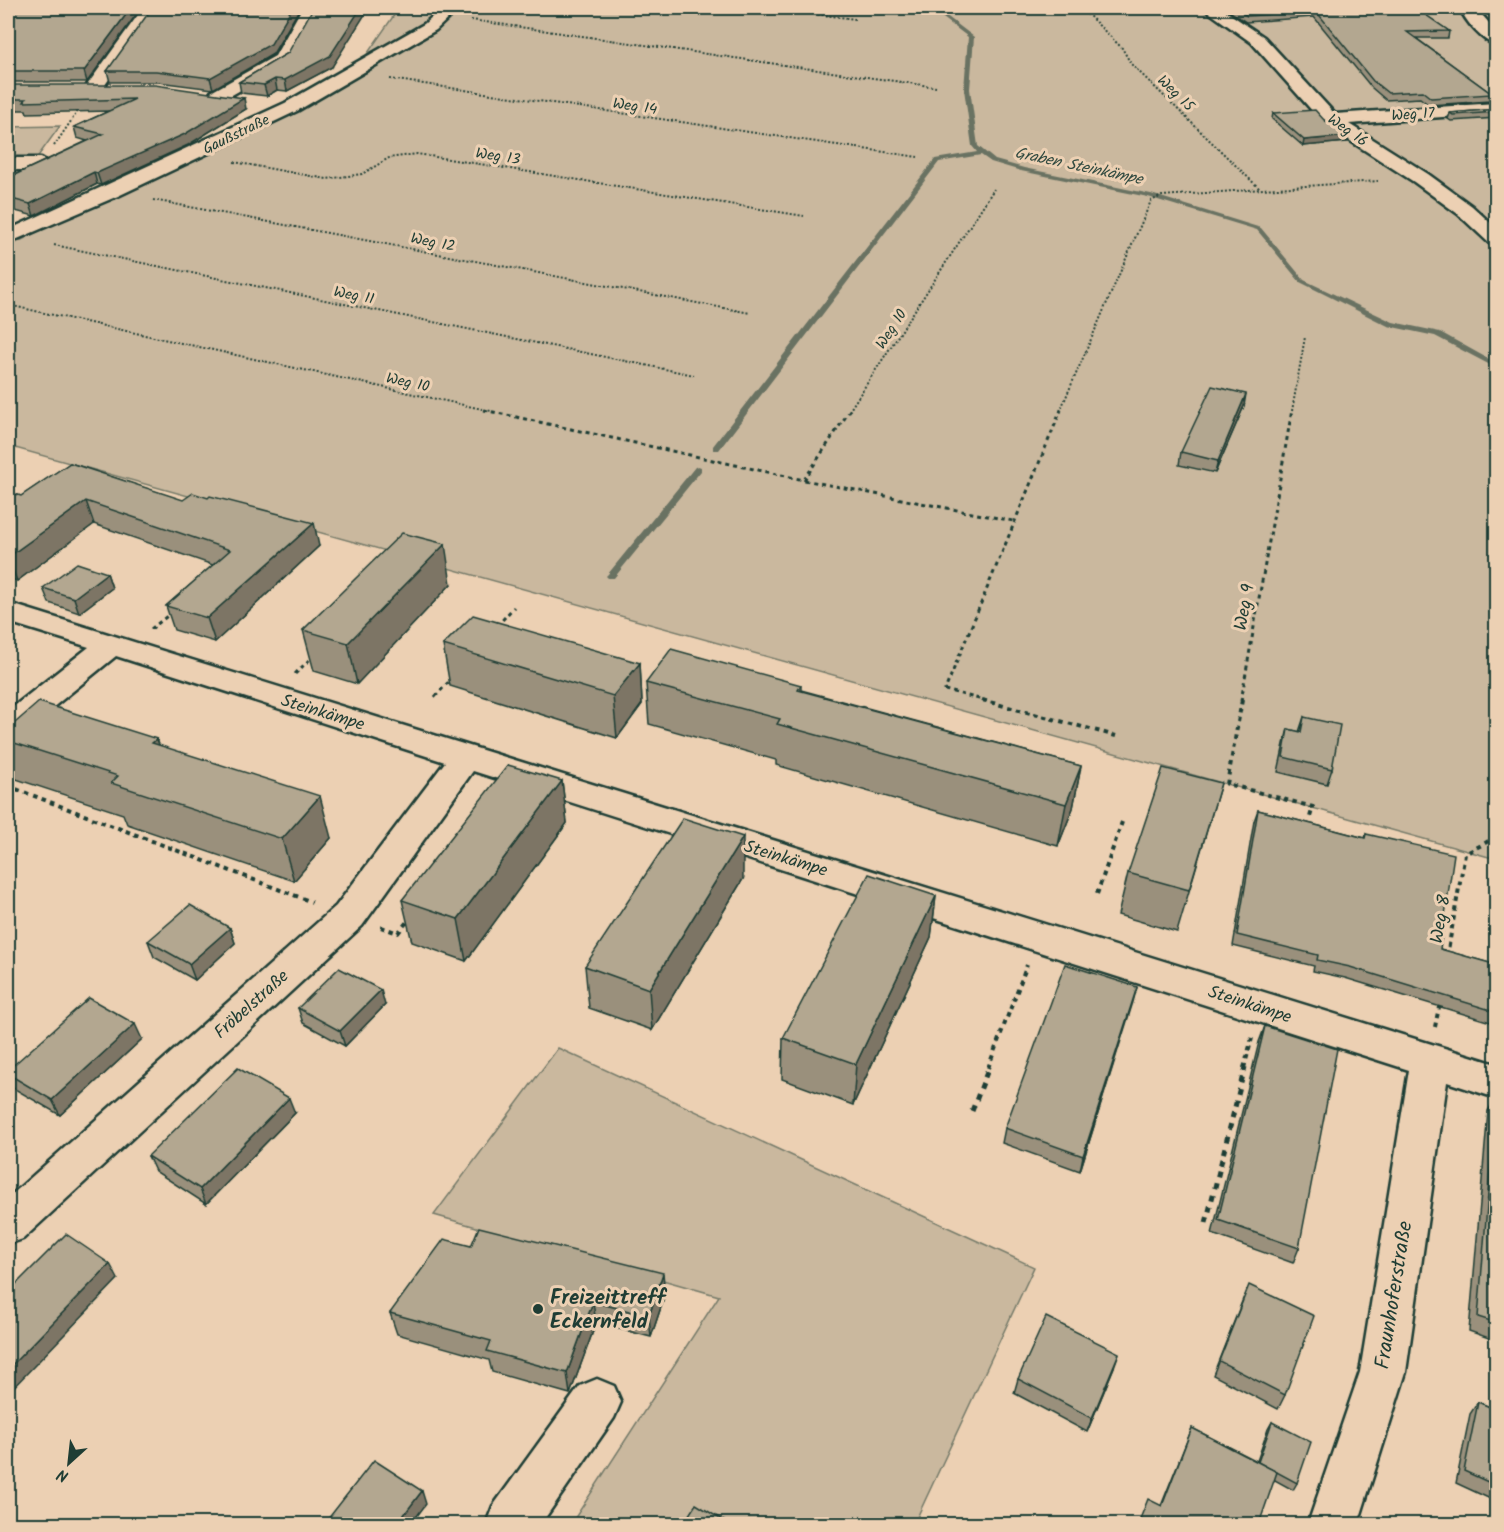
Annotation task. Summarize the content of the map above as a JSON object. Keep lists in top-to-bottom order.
{
  "streets": {
    "street": [
      "Weg 17",
      "Weg 16",
      "Gaußstraße",
      "Steinkämpe",
      "Fröbelstraße",
      "Fraunhoferstraße"
    ],
    "path": [
      "Weg 15",
      "Weg 14",
      "Weg 13",
      "Weg 12",
      "Weg 11",
      "Weg 10",
      "Weg 9",
      "Weg 8"
    ]
  },
  "crossings": [
    ["Weg 14", "Gaußstraße"],
    ["Weg 17", "Weg 16"],
    ["Gaußstraße", "Weg 13"],
    ["Gaußstraße", "Weg 12"],
    ["Gaußstraße", "Weg 11"],
    ["Steinkämpe", "Fröbelstraße"],
    ["Steinkämpe", "Fraunhoferstraße"]
  ],
  "water": ["Graben Steinkämpe"],
  "places": ["Freizeittreff Eckernfeld"],
  "north": "bottom left"
}
